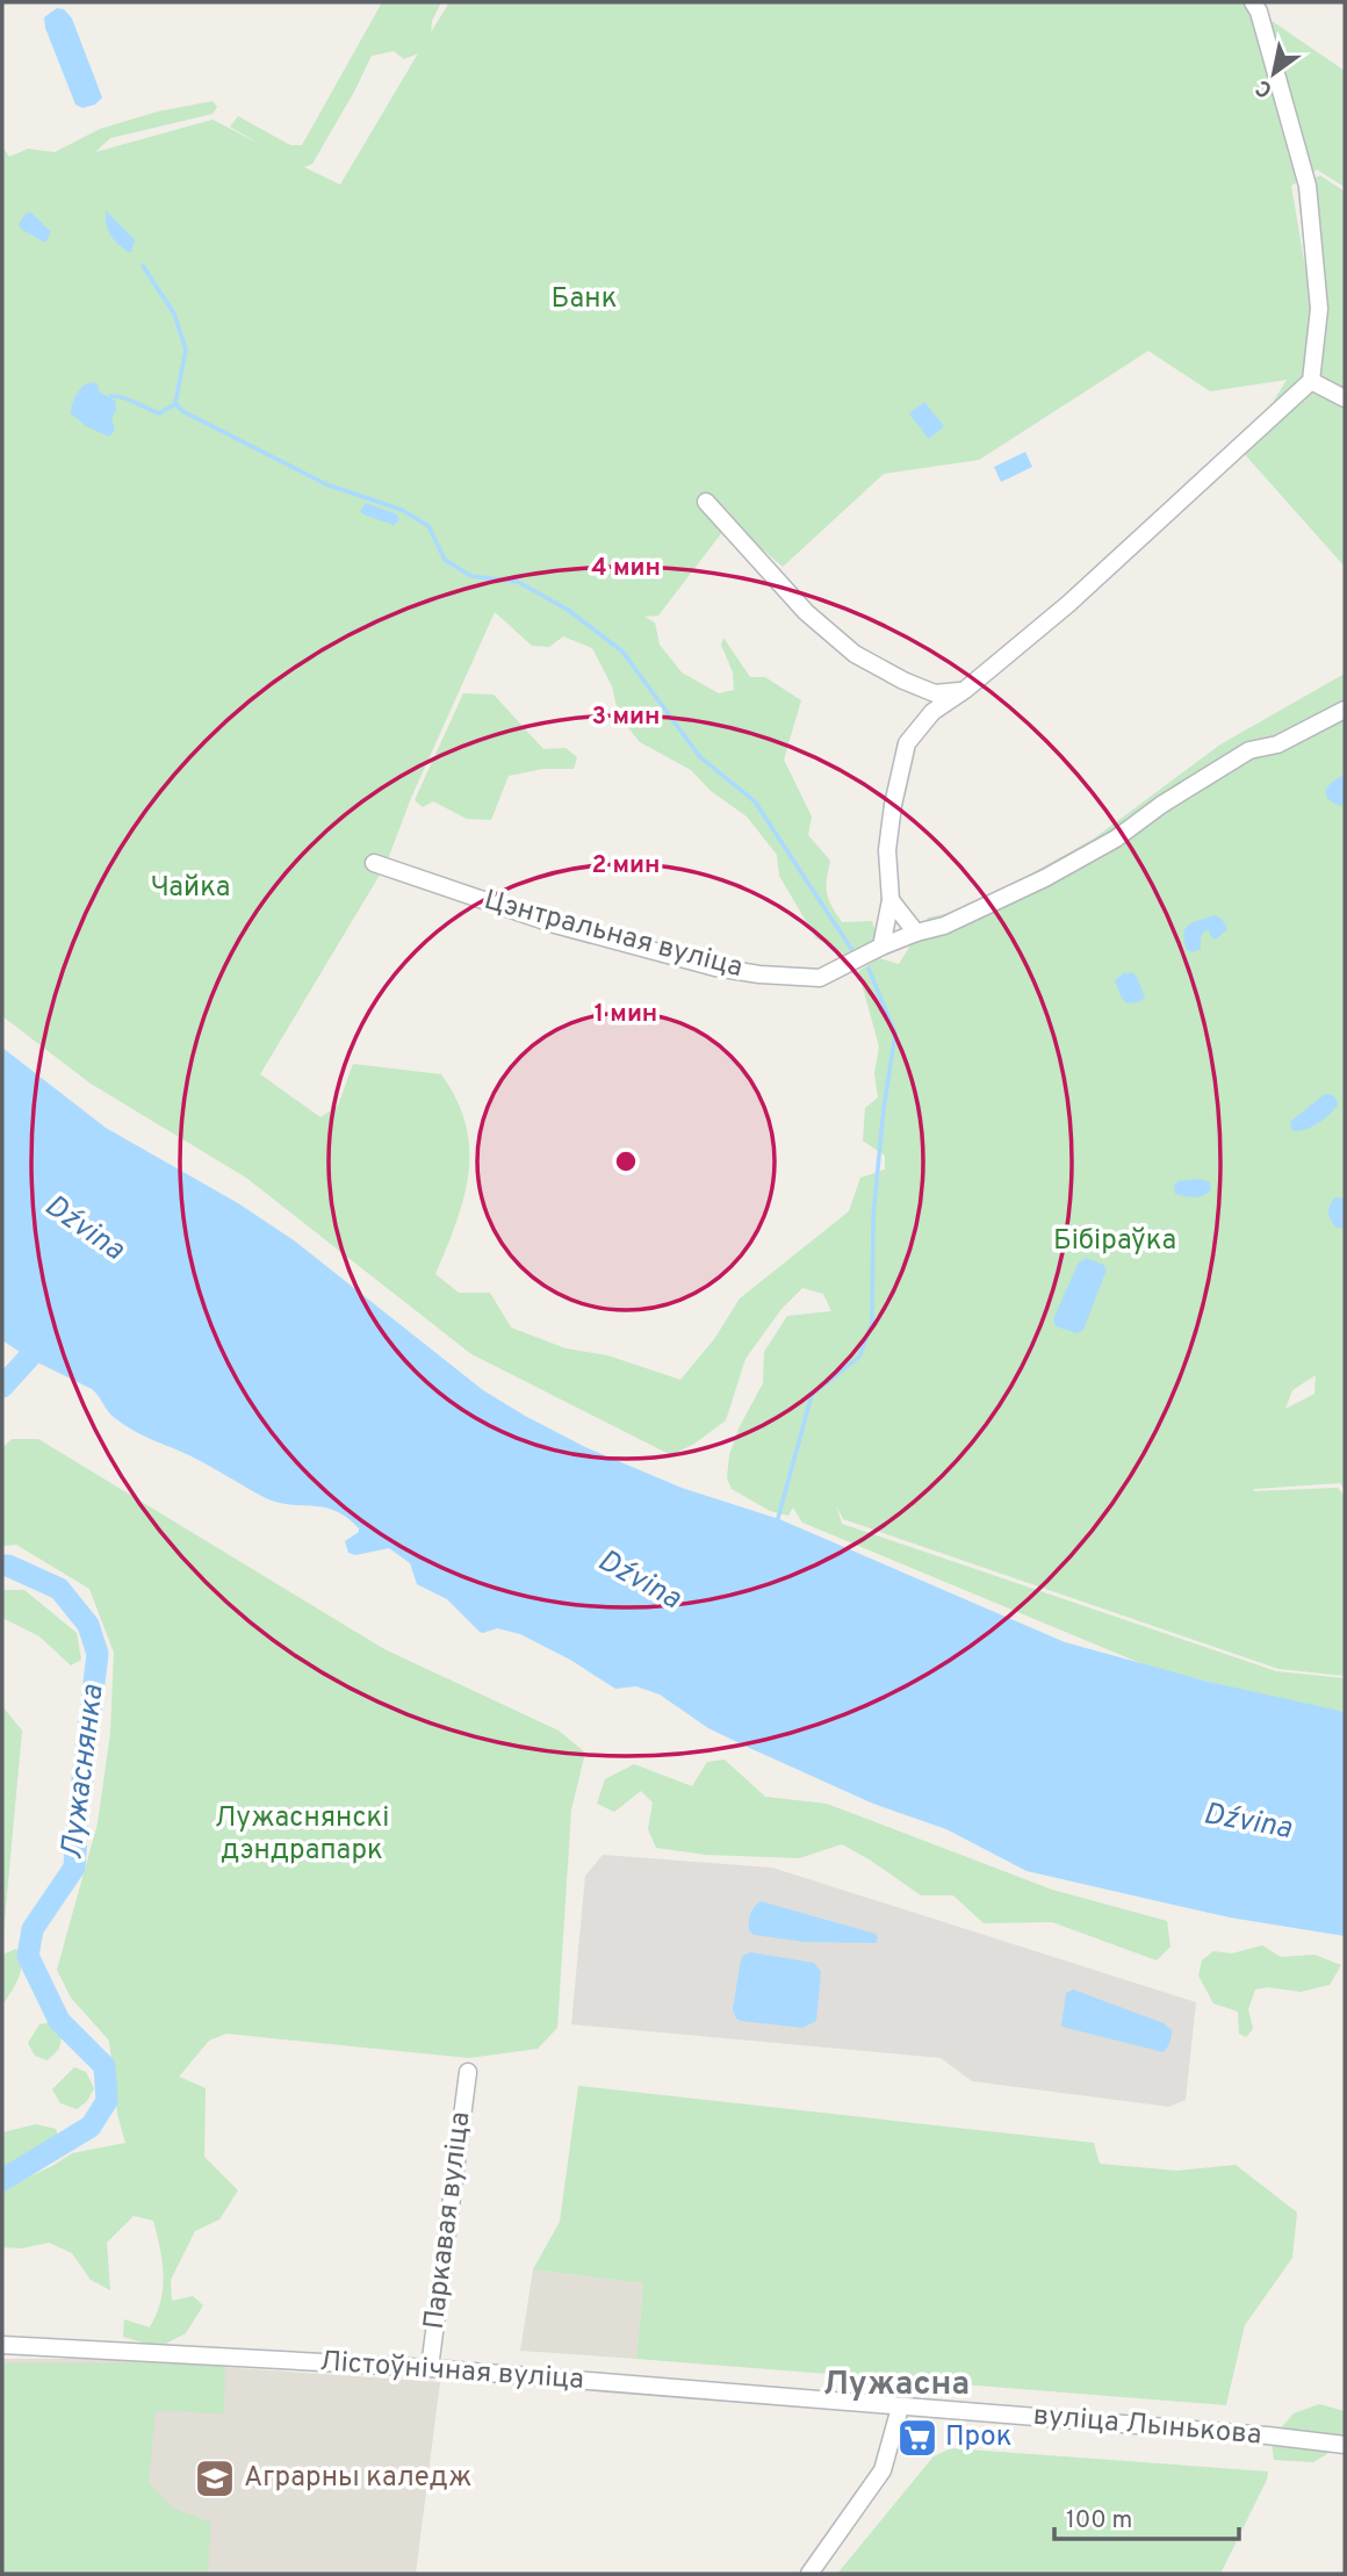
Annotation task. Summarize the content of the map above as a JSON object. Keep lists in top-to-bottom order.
{
  "streets": {
    "street": [
      "Цэнтральная вуліца",
      "Паркавая вуліца",
      "Лістоўнічная вуліца",
      "вуліца Лынькова"
    ]
  },
  "crossings": [
    ["Паркавая вуліца", "Лістоўнічная вуліца"],
    ["Лістоўнічная вуліца", "вуліца Лынькова"]
  ],
  "districts": ["Лужасна"],
  "water": ["Dźvina", "Лужаснянка"],
  "parks": [
    "Банк",
    "Чайка",
    "Бібіраўка",
    "Лужаснянскі дэндрапарк"
  ],
  "places": {
    "supermarket": ["Прок"],
    "school or university": ["Аграрны каледж"]
  },
  "scale_bar": "100 m",
  "north": "bottom left",
  "rings": [
    "4 мин",
    "3 мин",
    "2 мин",
    "1 мин"
  ]
}
